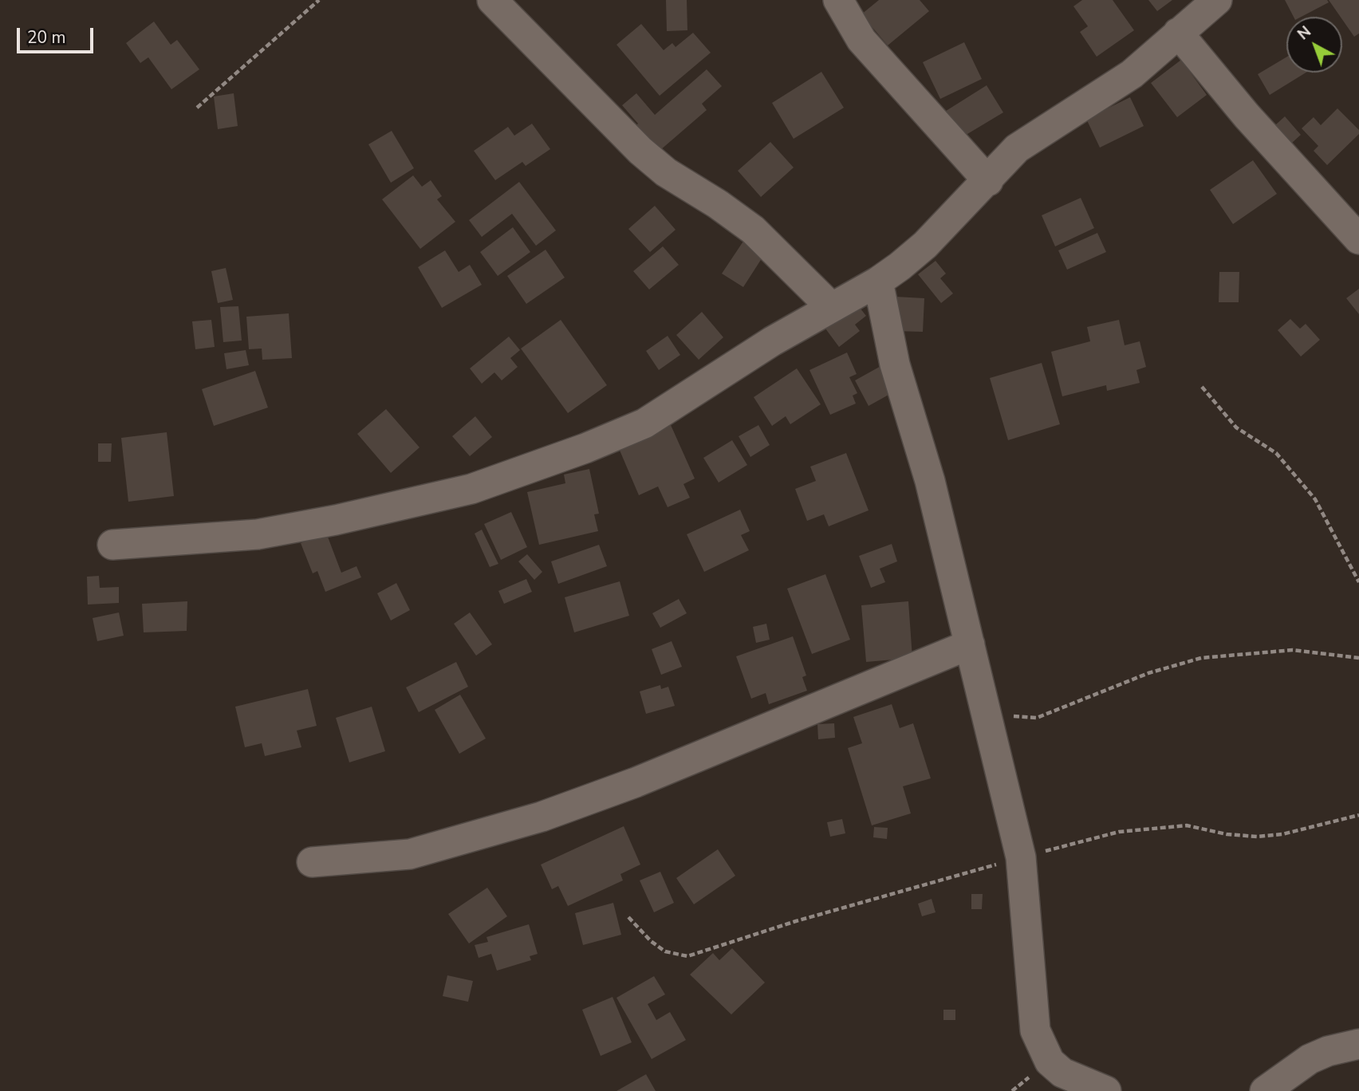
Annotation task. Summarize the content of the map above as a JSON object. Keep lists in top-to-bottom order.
{
  "scale_bar": "20 m",
  "north": "top left"
}
